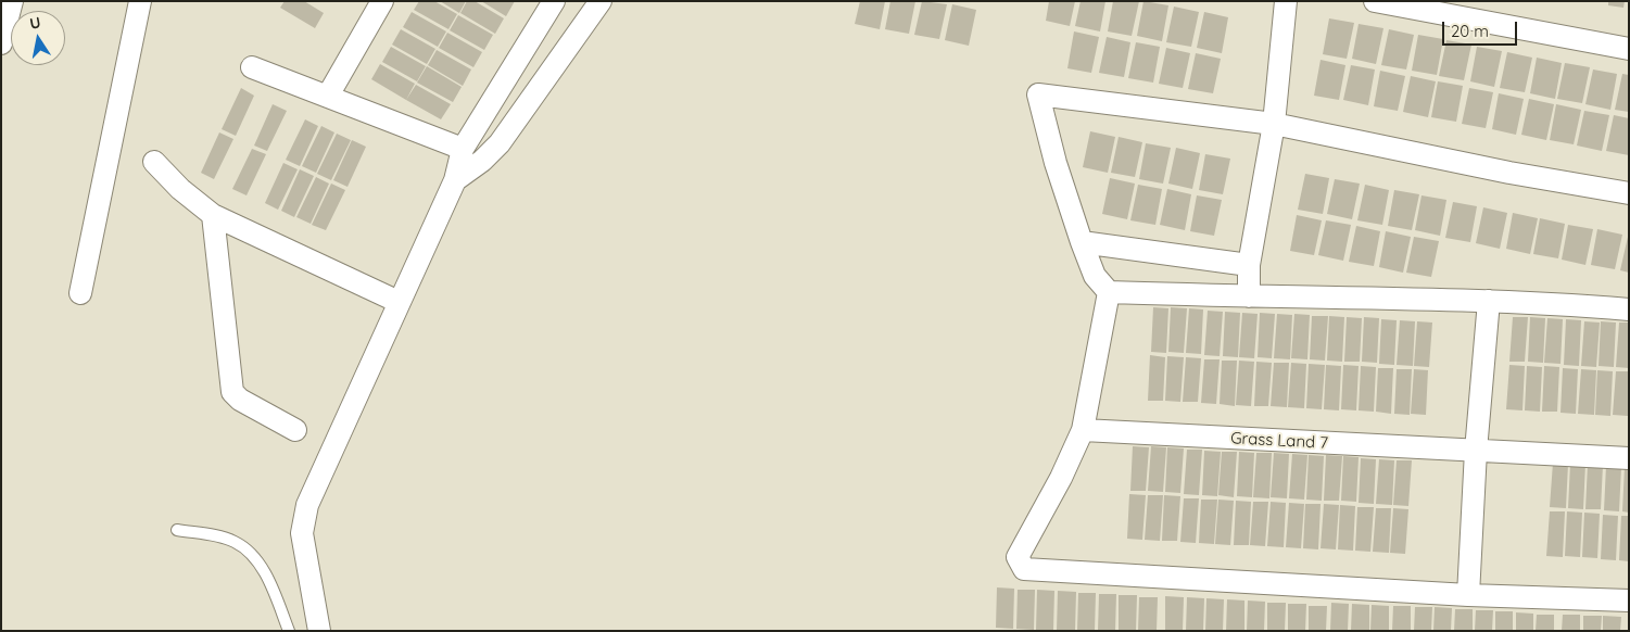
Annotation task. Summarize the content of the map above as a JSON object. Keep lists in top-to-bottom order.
{
  "streets": {
    "street": ["Grass Land 7"]
  },
  "scale_bar": "20 m",
  "north": "top"
}
